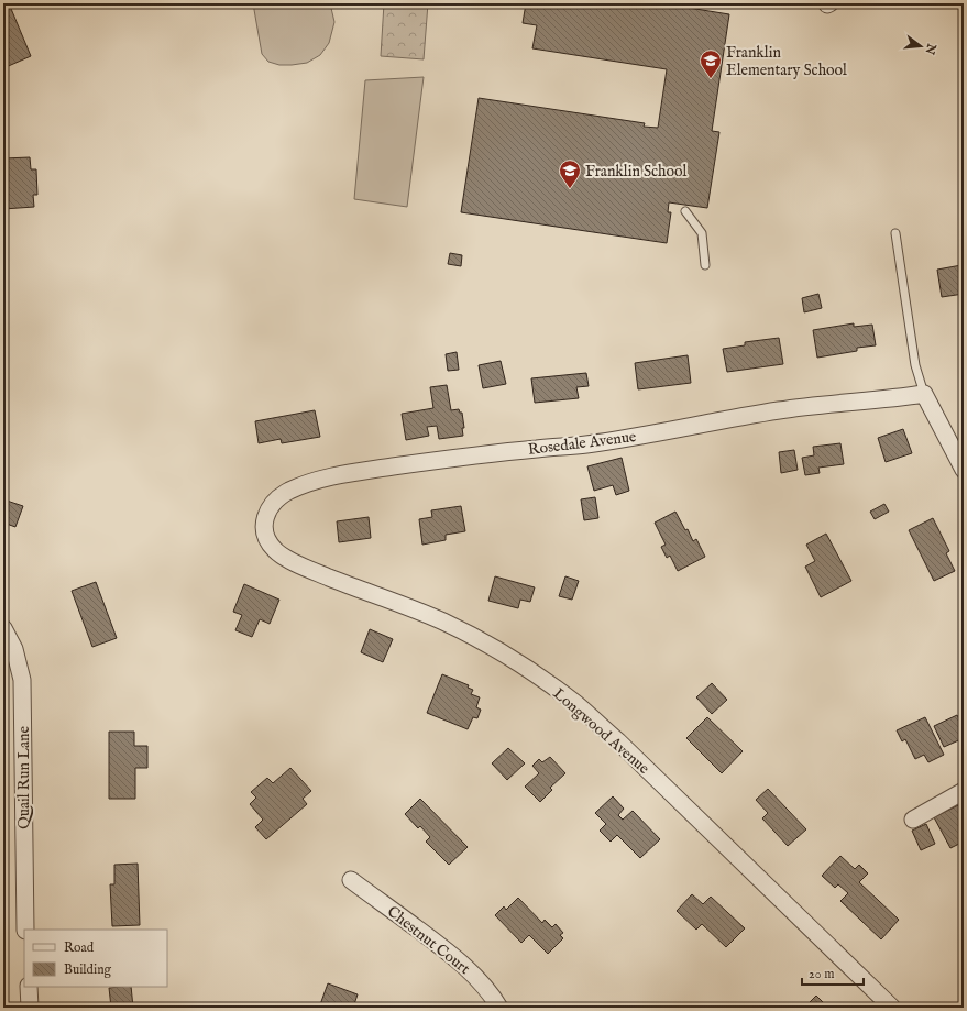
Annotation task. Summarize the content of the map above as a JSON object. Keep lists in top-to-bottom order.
{
  "streets": {
    "street": [
      "Rosedale Avenue",
      "Longwood Avenue",
      "Quail Run Lane",
      "Chestnut Court"
    ]
  },
  "crossings": [
    ["Rosedale Avenue", "Longwood Avenue"]
  ],
  "places": {
    "school or university": ["Franklin Elementary School", "Franklin School"]
  },
  "legend": ["Road", "Building"],
  "scale_bar": "20 m",
  "north": "right"
}
